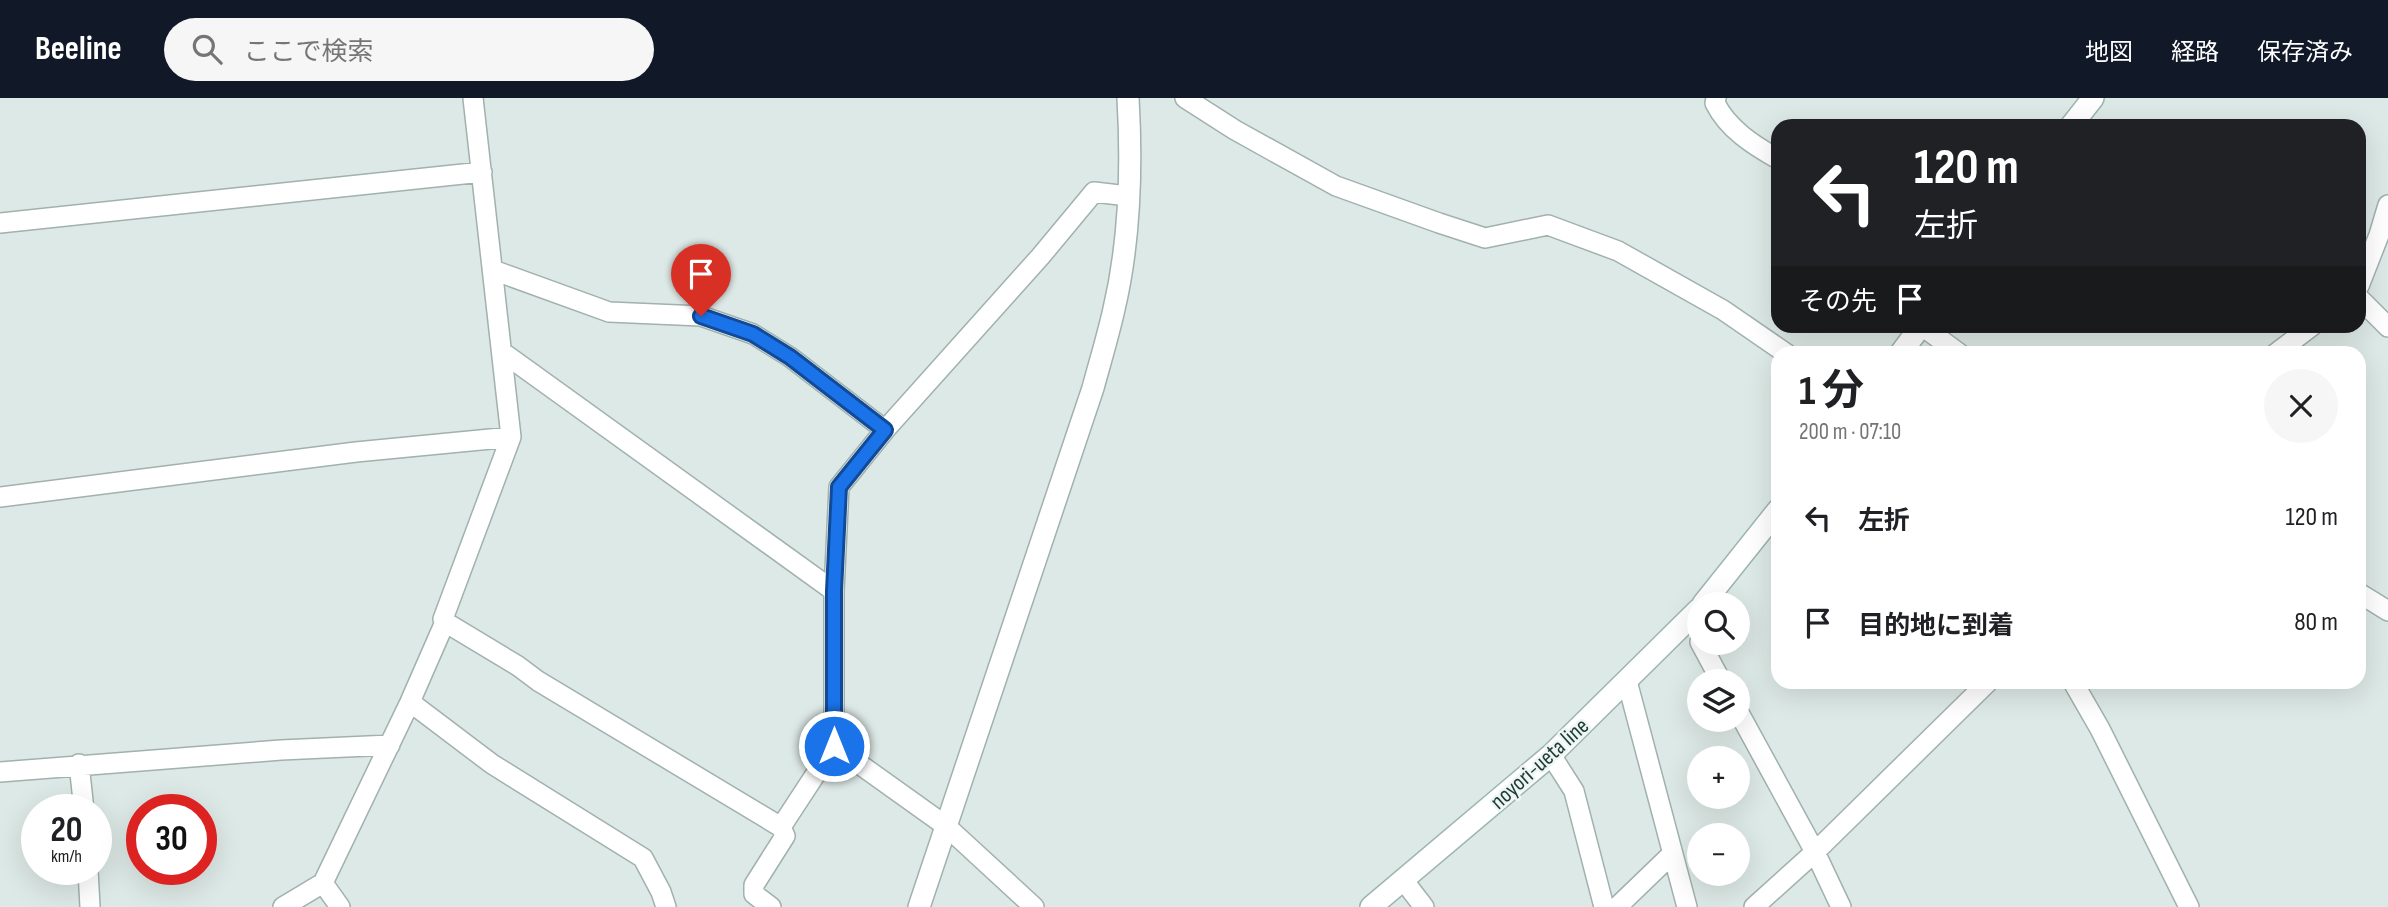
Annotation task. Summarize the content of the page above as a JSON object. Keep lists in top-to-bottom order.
{
  "streets": {
    "street": ["noyori-ueta line"]
  },
  "page": {
    "header": "Beeline",
    "search": "ここで検索",
    "nav": ["地図", "経路", "保存済み"],
    "turn": ["120 m", "左折"],
    "then": "その先",
    "heading": ["1 分", "200 m · 07:10"],
    "list": [
      {
        "name": "左折",
        "value": "120 m"
      },
      {
        "name": "目的地に到着",
        "value": "80 m"
      }
    ],
    "map_buttons": ["+", "−"],
    "speed": "20 km/h",
    "limit": "30"
  }
}
